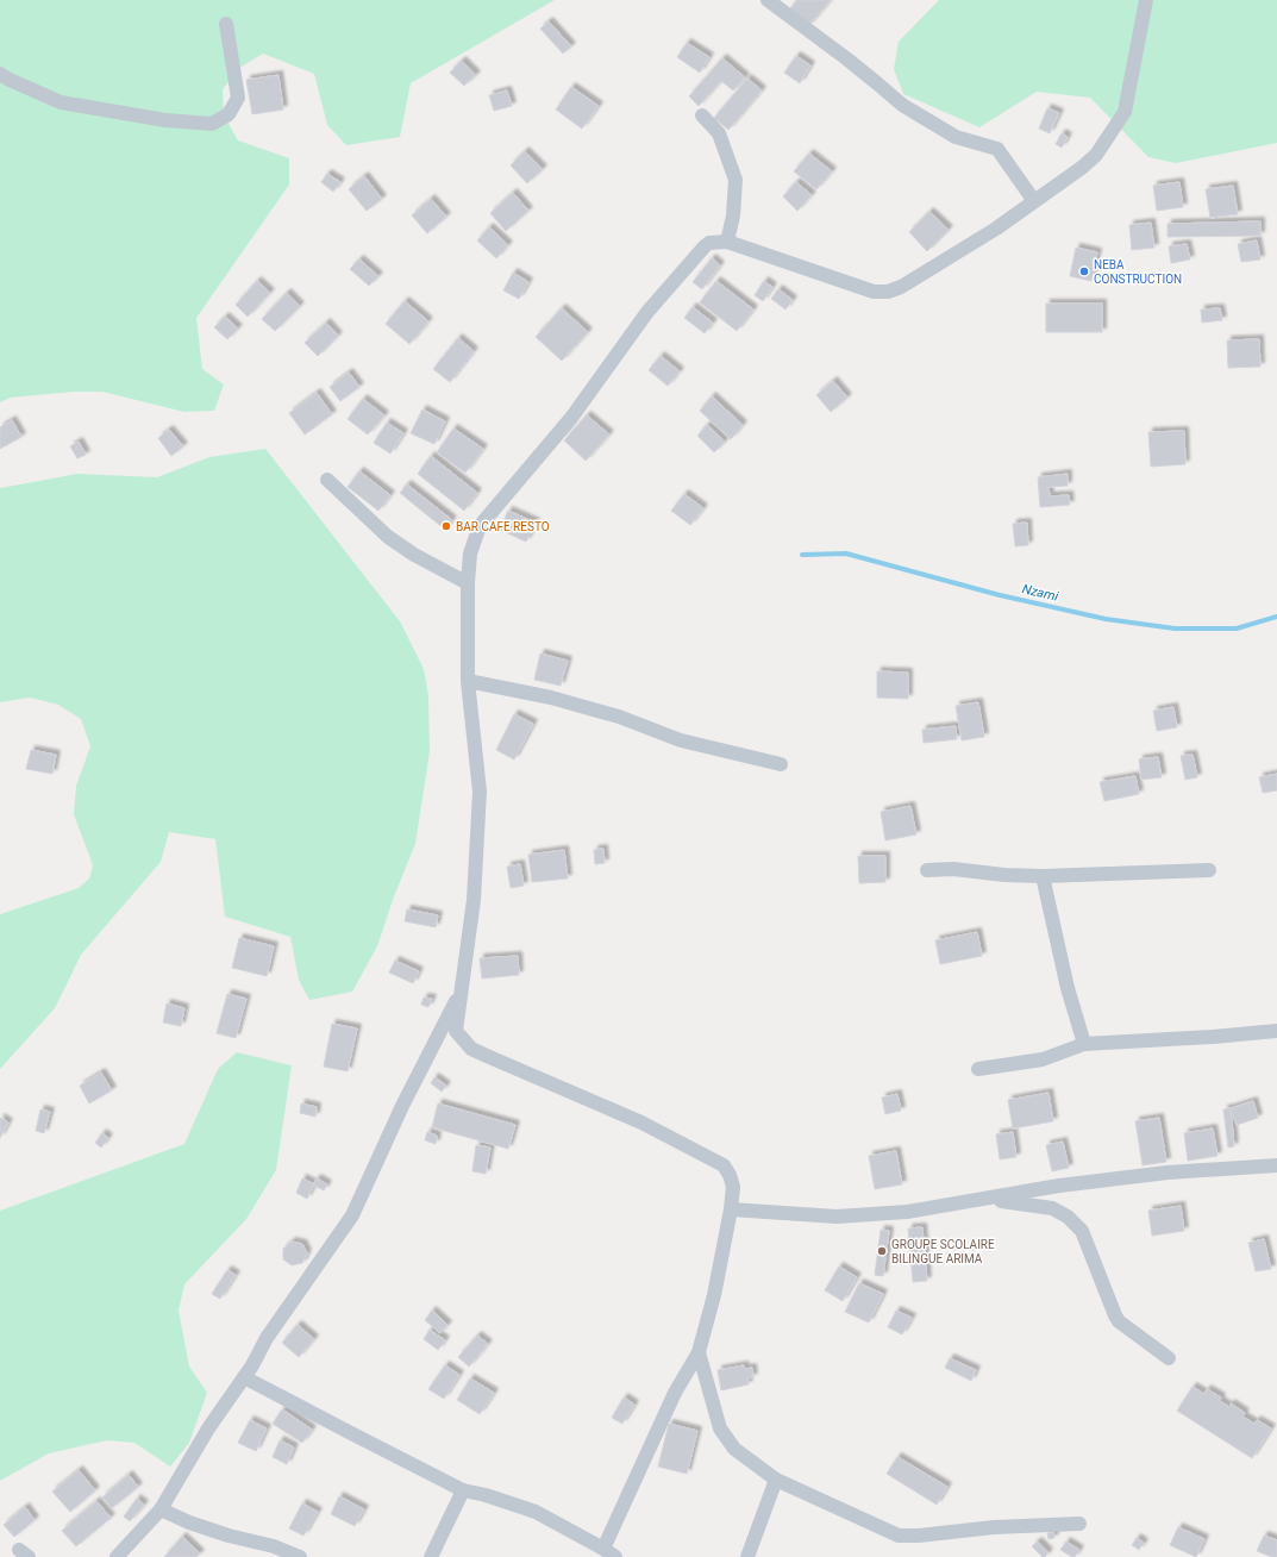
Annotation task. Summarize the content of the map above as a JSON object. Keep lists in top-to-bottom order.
{
  "water": ["Nzami"],
  "places": ["NEBA CONSTRUCTION", "BAR CAFE RESTO", "GROUPE SCOLAIRE BILINGUE ARIMA"]
}
